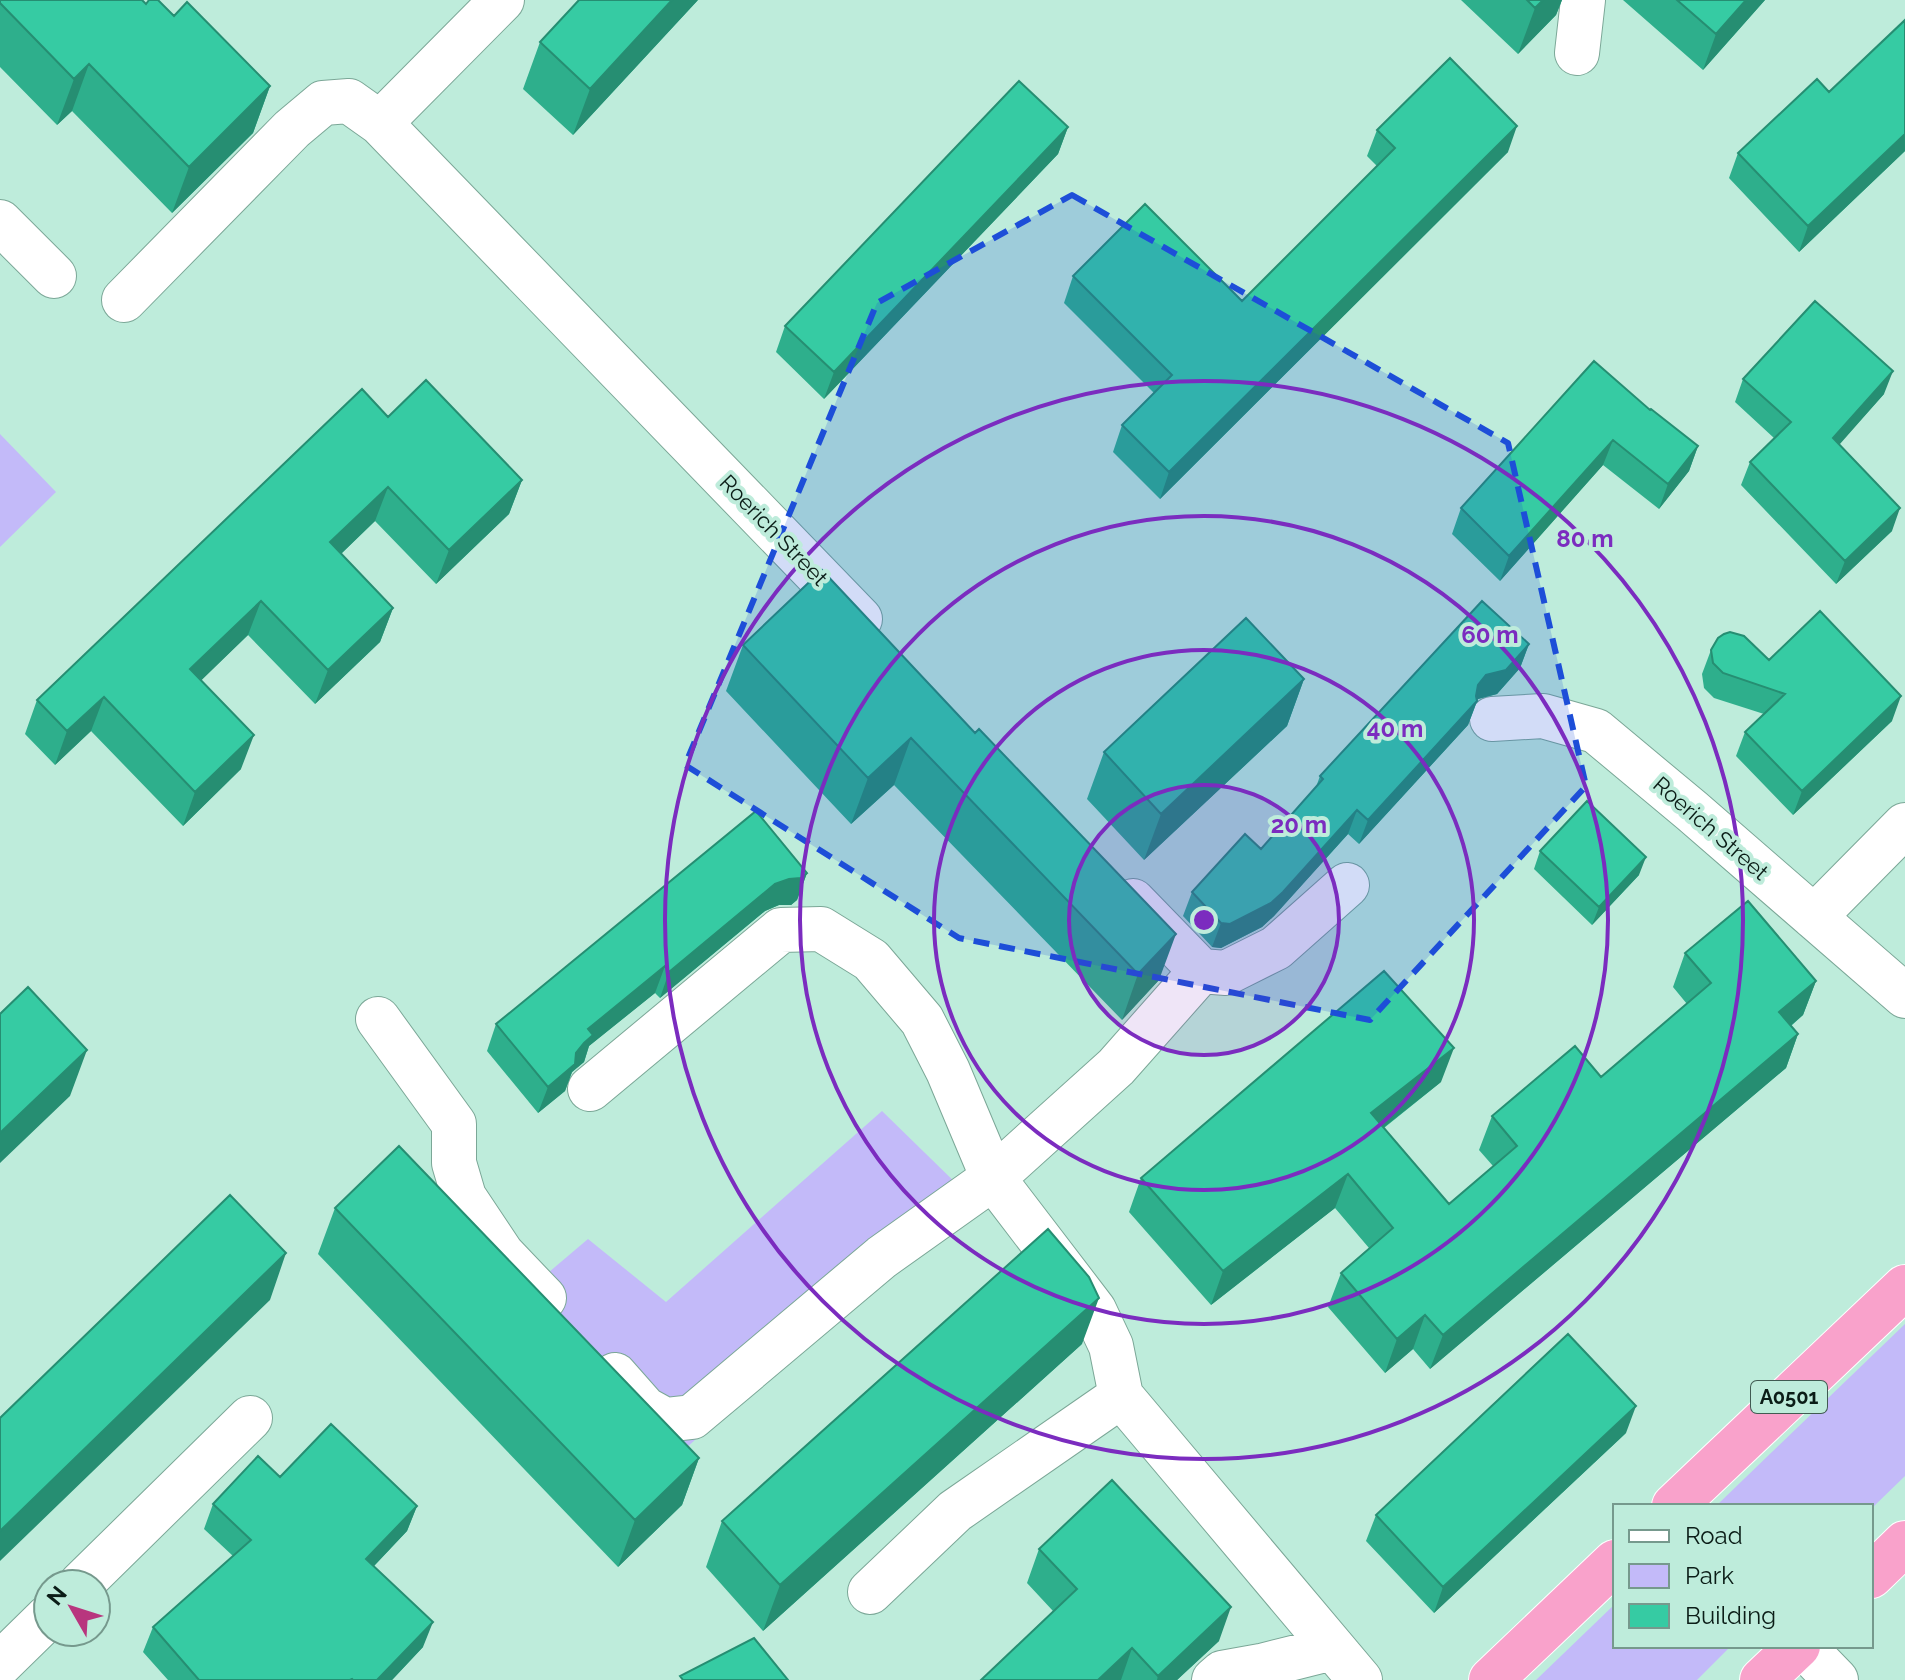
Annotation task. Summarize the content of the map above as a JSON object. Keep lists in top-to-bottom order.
{
  "streets": {
    "highway": ["A0501"],
    "street": ["Roerich Street"]
  },
  "legend": ["Road", "Park", "Building"],
  "north": "top left",
  "rings": [
    "80 m",
    "60 m",
    "40 m",
    "20 m"
  ]
}
